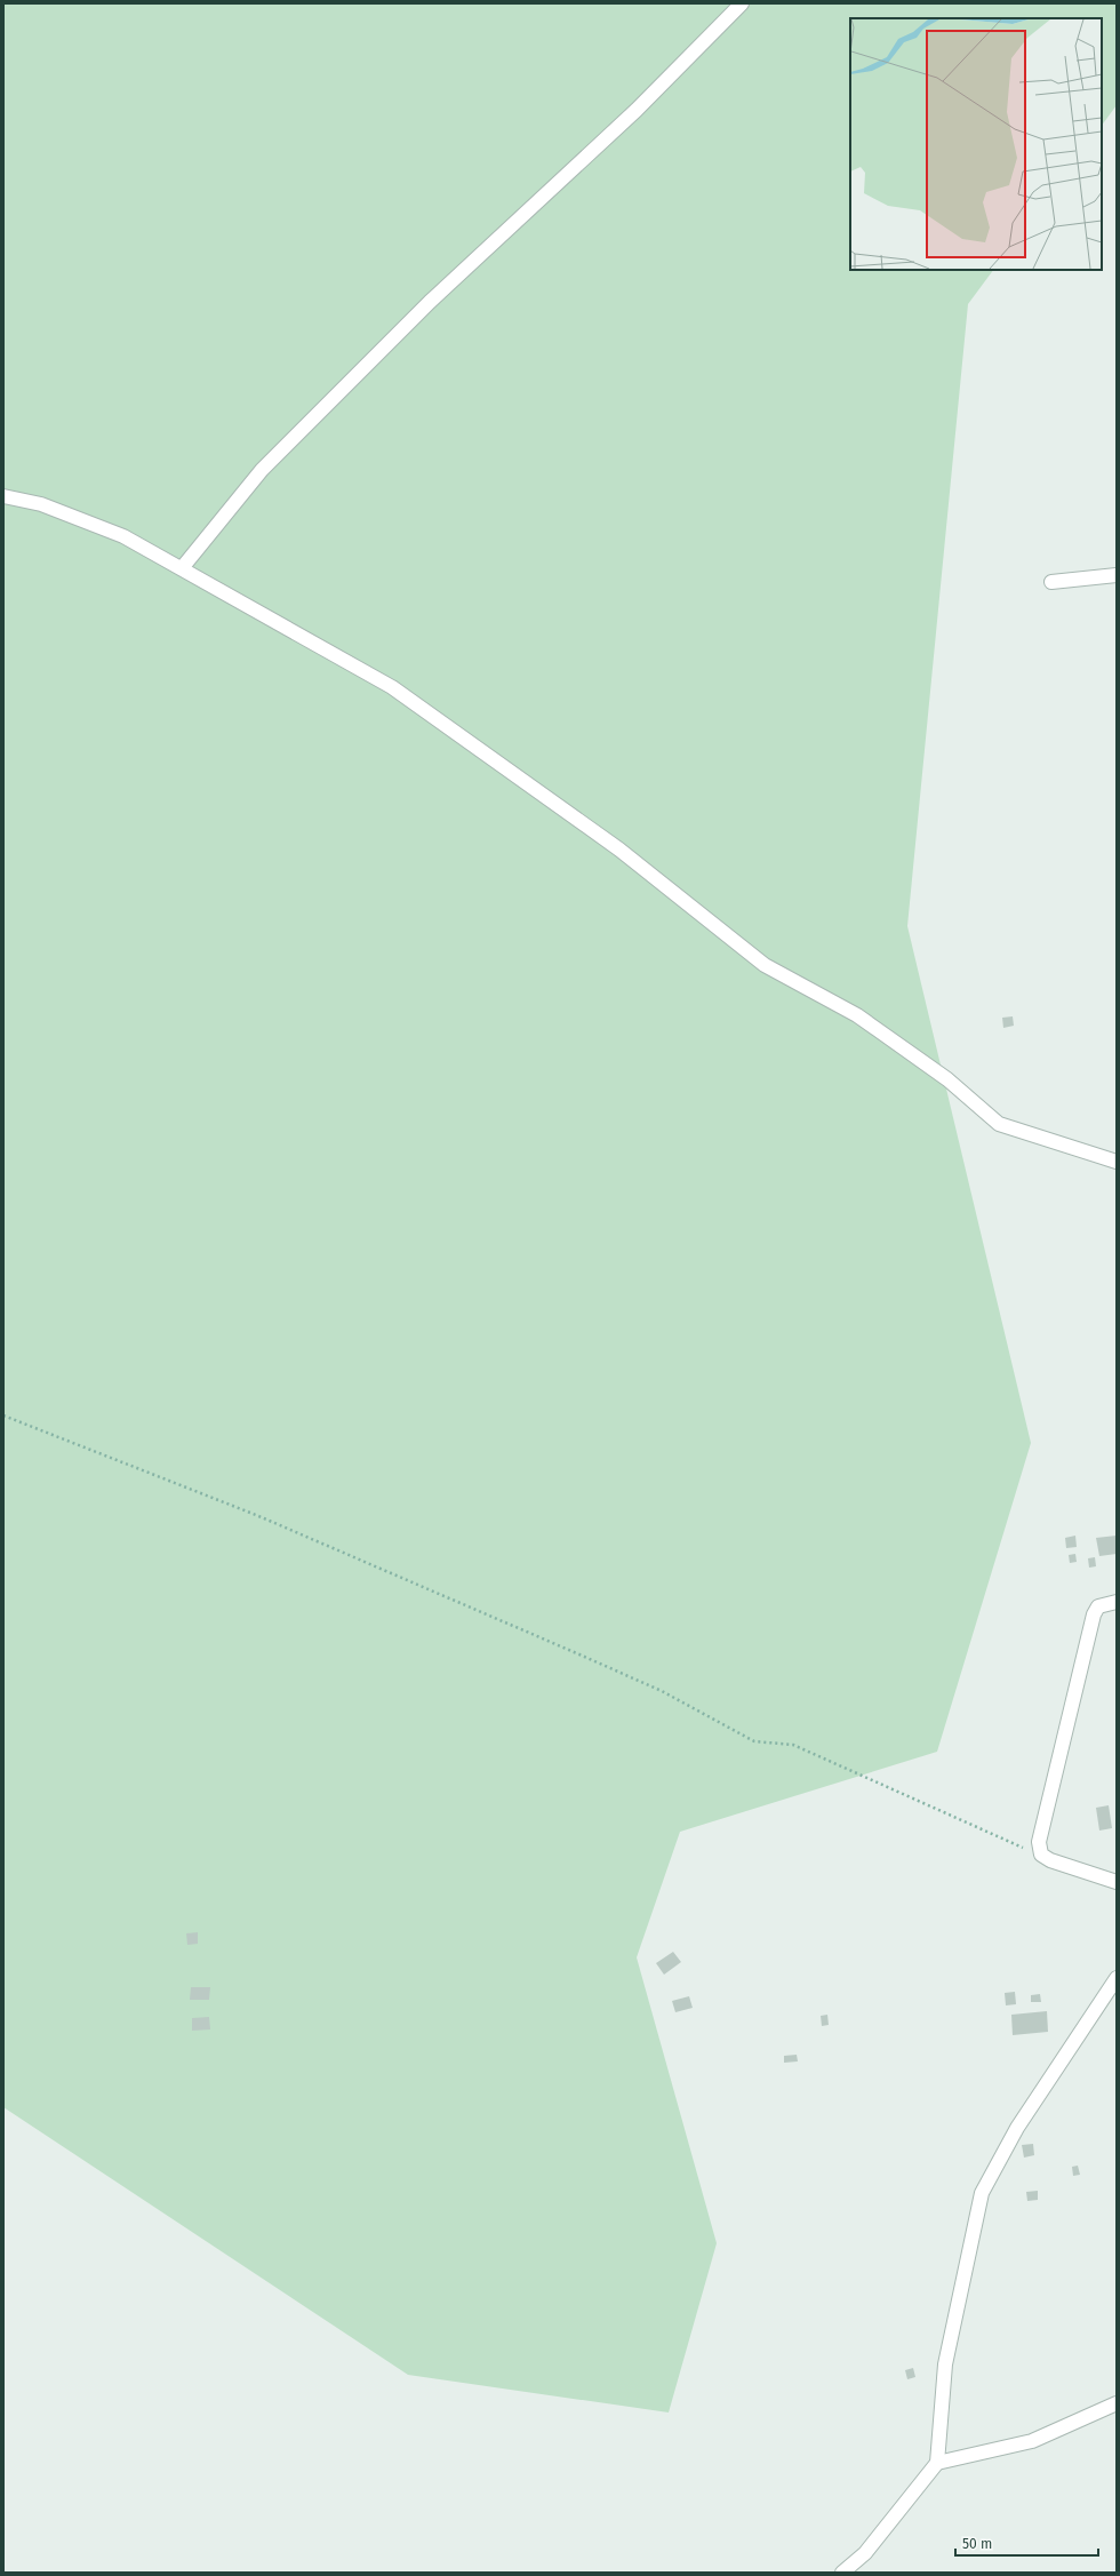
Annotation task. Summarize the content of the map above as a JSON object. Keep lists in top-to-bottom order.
{
  "scale_bar": "50 m"
}
